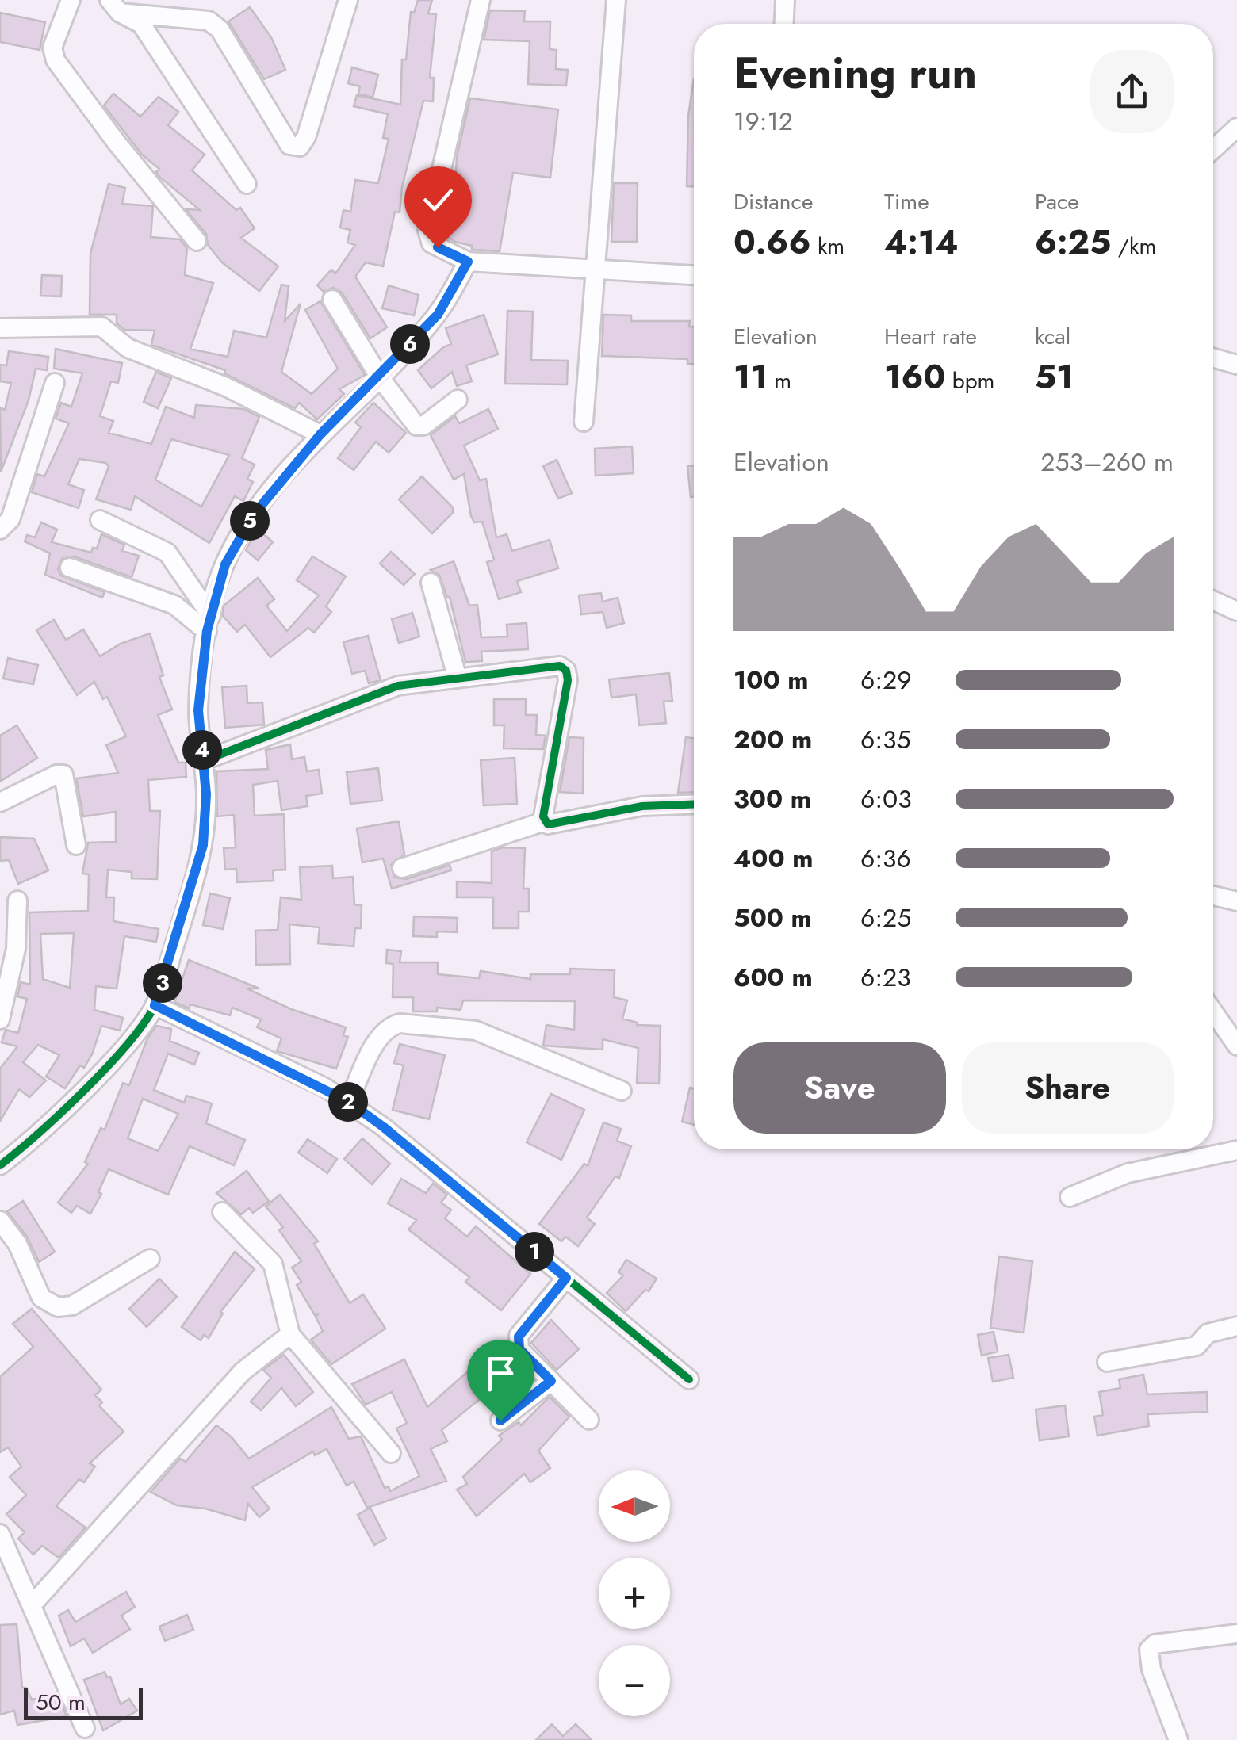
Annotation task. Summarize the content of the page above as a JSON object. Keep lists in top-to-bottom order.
{
  "scale_bar": "50 m",
  "north": "left",
  "page": {
    "heading": ["Evening run", "19:12"],
    "stats": [
      ["Distance", "0.66 km"],
      ["Time", "4:14"],
      ["Pace", "6:25 /km"],
      ["Elevation", "11 m"],
      ["Heart rate", "160 bpm"],
      ["kcal", "51"]
    ],
    "pins": [
      "6",
      "5",
      "4",
      "3",
      "2",
      "1"
    ],
    "chart": ["Elevation", "253–260 m"],
    "list": [
      {
        "name": "100 m",
        "note": "6:29"
      },
      {
        "name": "200 m",
        "note": "6:35"
      },
      {
        "name": "300 m",
        "note": "6:03"
      },
      {
        "name": "400 m",
        "note": "6:36"
      },
      {
        "name": "500 m",
        "note": "6:25"
      },
      {
        "name": "600 m",
        "note": "6:23"
      }
    ],
    "buttons": ["Save", "Share"],
    "map_buttons": ["+", "−"],
    "scale": "50 m"
  }
}
